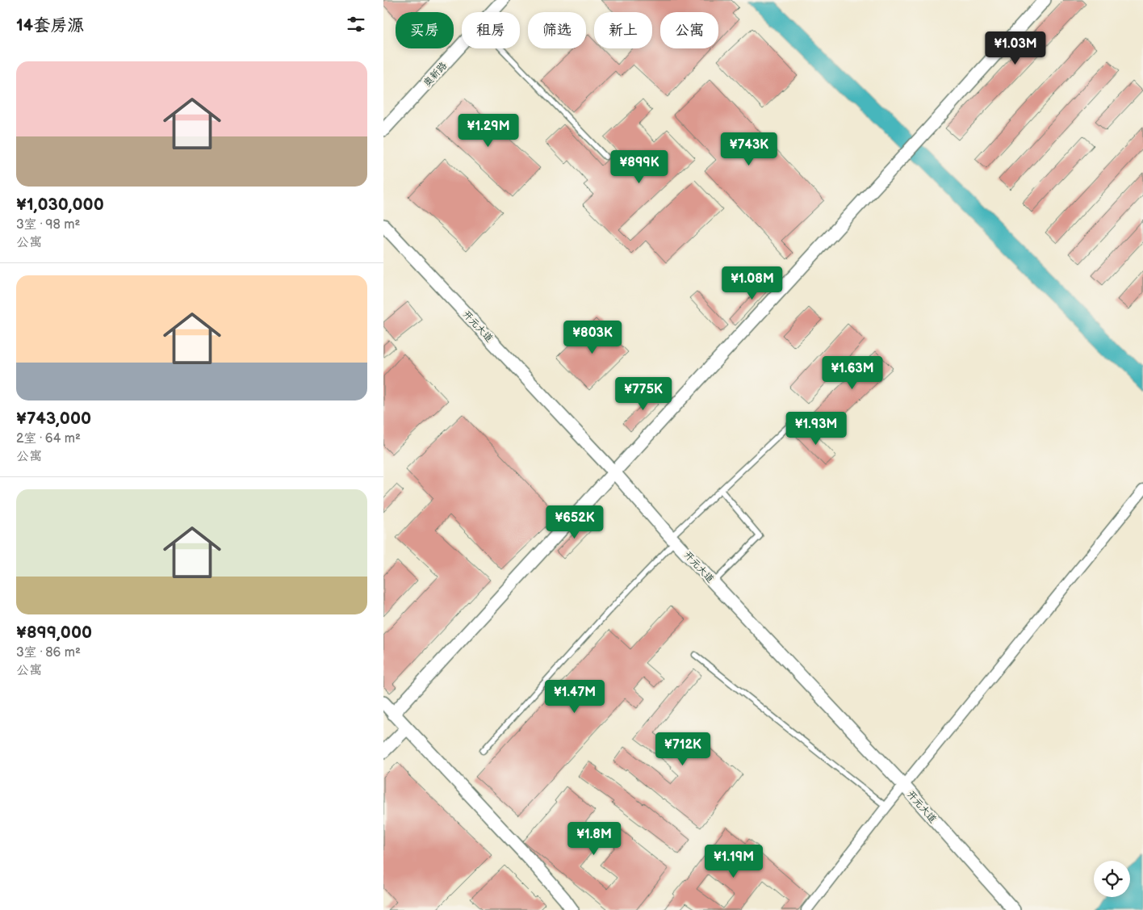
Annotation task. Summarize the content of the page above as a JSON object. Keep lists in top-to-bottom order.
{
  "streets": {
    "street": ["奥新路", "开元大道"]
  },
  "page": {
    "heading": "14套房源",
    "chip": [
      "买房",
      "租房",
      "筛选",
      "新上",
      "公寓"
    ],
    "price": [
      "¥1.03M",
      "¥1.29M",
      "¥743K",
      "¥899K",
      "¥1.08M",
      "¥803K",
      "¥1.63M",
      "¥775K",
      "¥1.93M",
      "¥652K",
      "¥1.47M",
      "¥712K",
      "¥1.8M",
      "¥1.19M"
    ],
    "list": [
      {
        "name": "¥1,030,000",
        "note": "3室 · 98 m² · 公寓"
      },
      {
        "name": "¥743,000",
        "note": "2室 · 64 m² · 公寓"
      },
      {
        "name": "¥899,000",
        "note": "3室 · 86 m² · 公寓"
      }
    ]
  }
}
